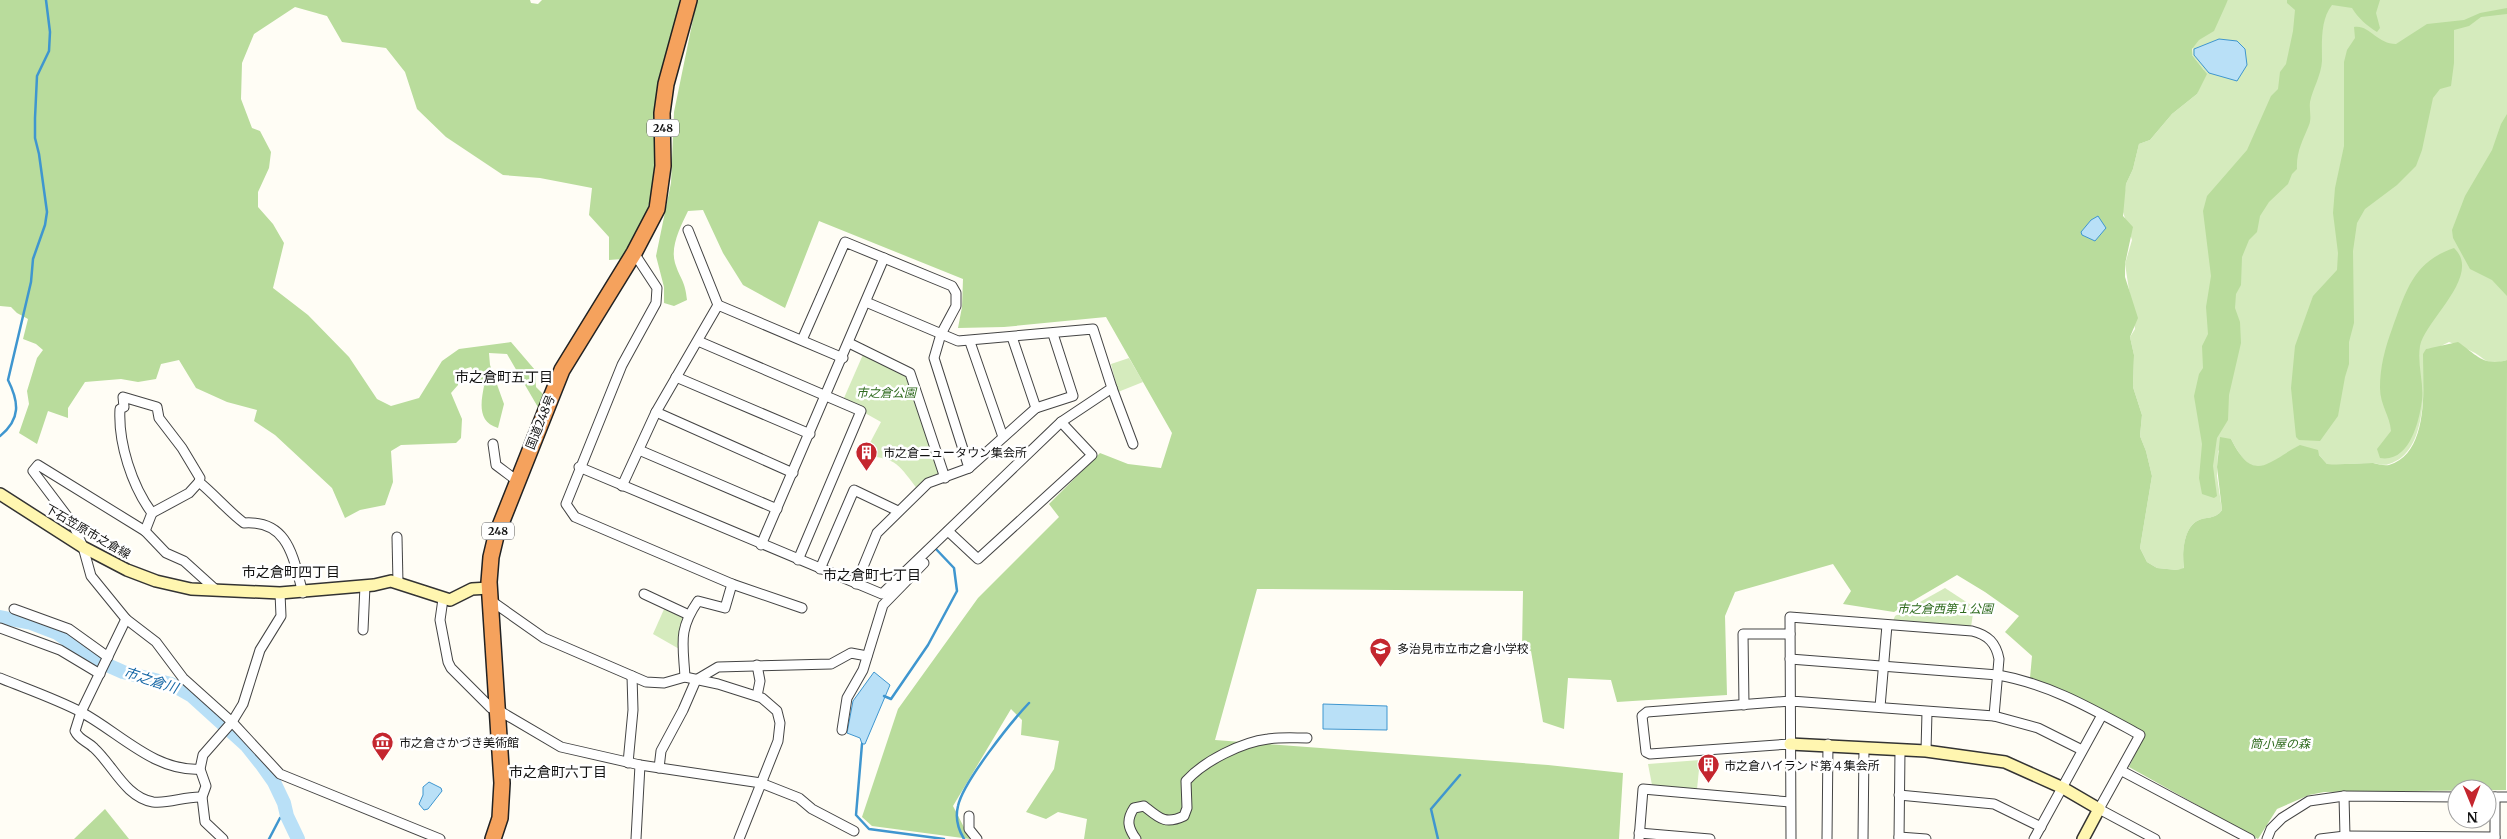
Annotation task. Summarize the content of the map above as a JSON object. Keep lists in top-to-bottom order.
{
  "streets": {
    "highway": ["248", "国道248号"],
    "main road": ["下石笠原市之倉線"]
  },
  "districts": [
    "市之倉町五丁目",
    "市之倉町四丁目",
    "市之倉町七丁目",
    "市之倉町六丁目"
  ],
  "water": ["市之倉川"],
  "parks": ["市之倉公園", "市之倉西第１公園", "筒小屋の森"],
  "places": {
    "building": ["市之倉ニュータウン集会所", "市之倉ハイランド第４集会所"],
    "school or university": ["多治見市立市之倉小学校"],
    "museum": ["市之倉さかづき美術館"]
  },
  "north": "bottom"
}
